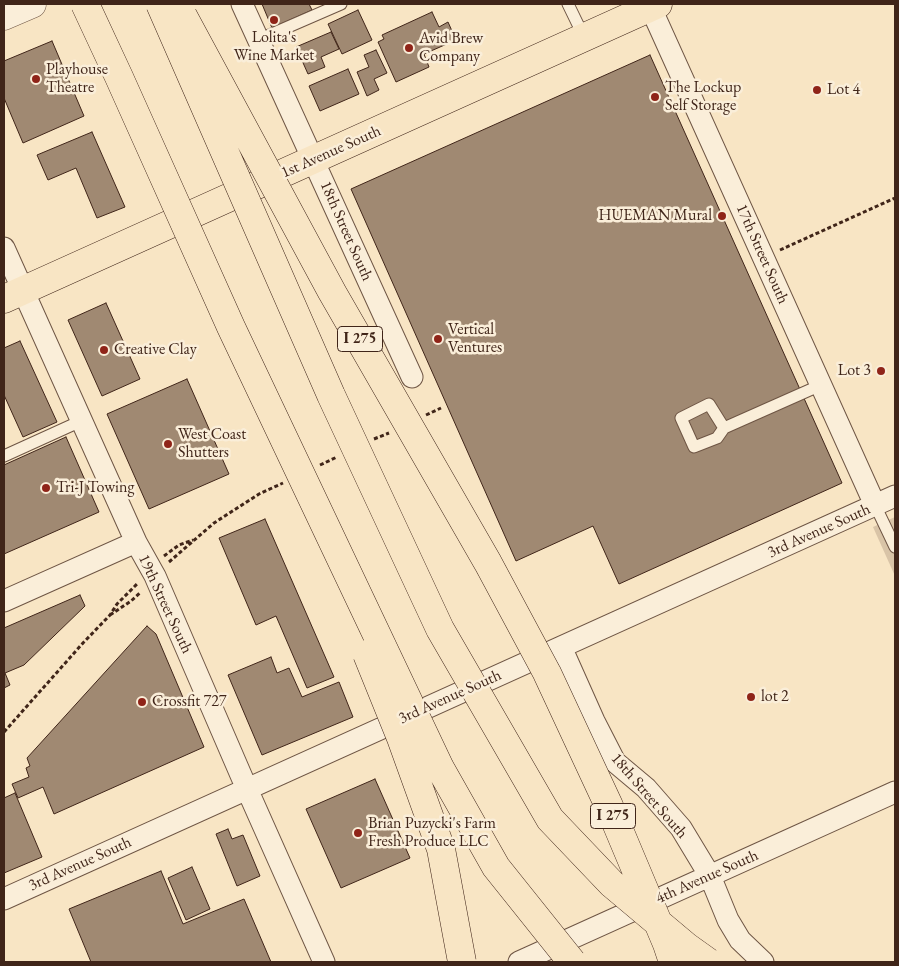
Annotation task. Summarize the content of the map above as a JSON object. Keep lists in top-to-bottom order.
{
  "streets": {
    "main road": ["1st Avenue South", "I 275"],
    "street": [
      "18th Street South",
      "17th Street South",
      "3rd Avenue South",
      "19th Street South",
      "4th Avenue South"
    ]
  },
  "crossings": [
    ["1st Avenue South", "18th Street South"],
    ["1st Avenue South", "17th Street South"],
    ["1st Avenue South", "19th Street South"],
    ["18th Street South", "3rd Avenue South"],
    ["18th Street South", "4th Avenue South"],
    ["17th Street South", "3rd Avenue South"],
    ["3rd Avenue South", "19th Street South"]
  ],
  "places": [
    "Lolita's Wine Market",
    "Avid Brew Company",
    "Playhouse Theatre",
    "Lot 4",
    "The Lockup Self Storage",
    "HUEMAN Mural",
    "Vertical Ventures",
    "Creative Clay",
    "Lot 3",
    "West Coast Shutters",
    "Tri-J Towing",
    "lot 2",
    "Crossfit 727",
    "Brian Puzycki's Farm Fresh Produce LLC"
  ]
}
